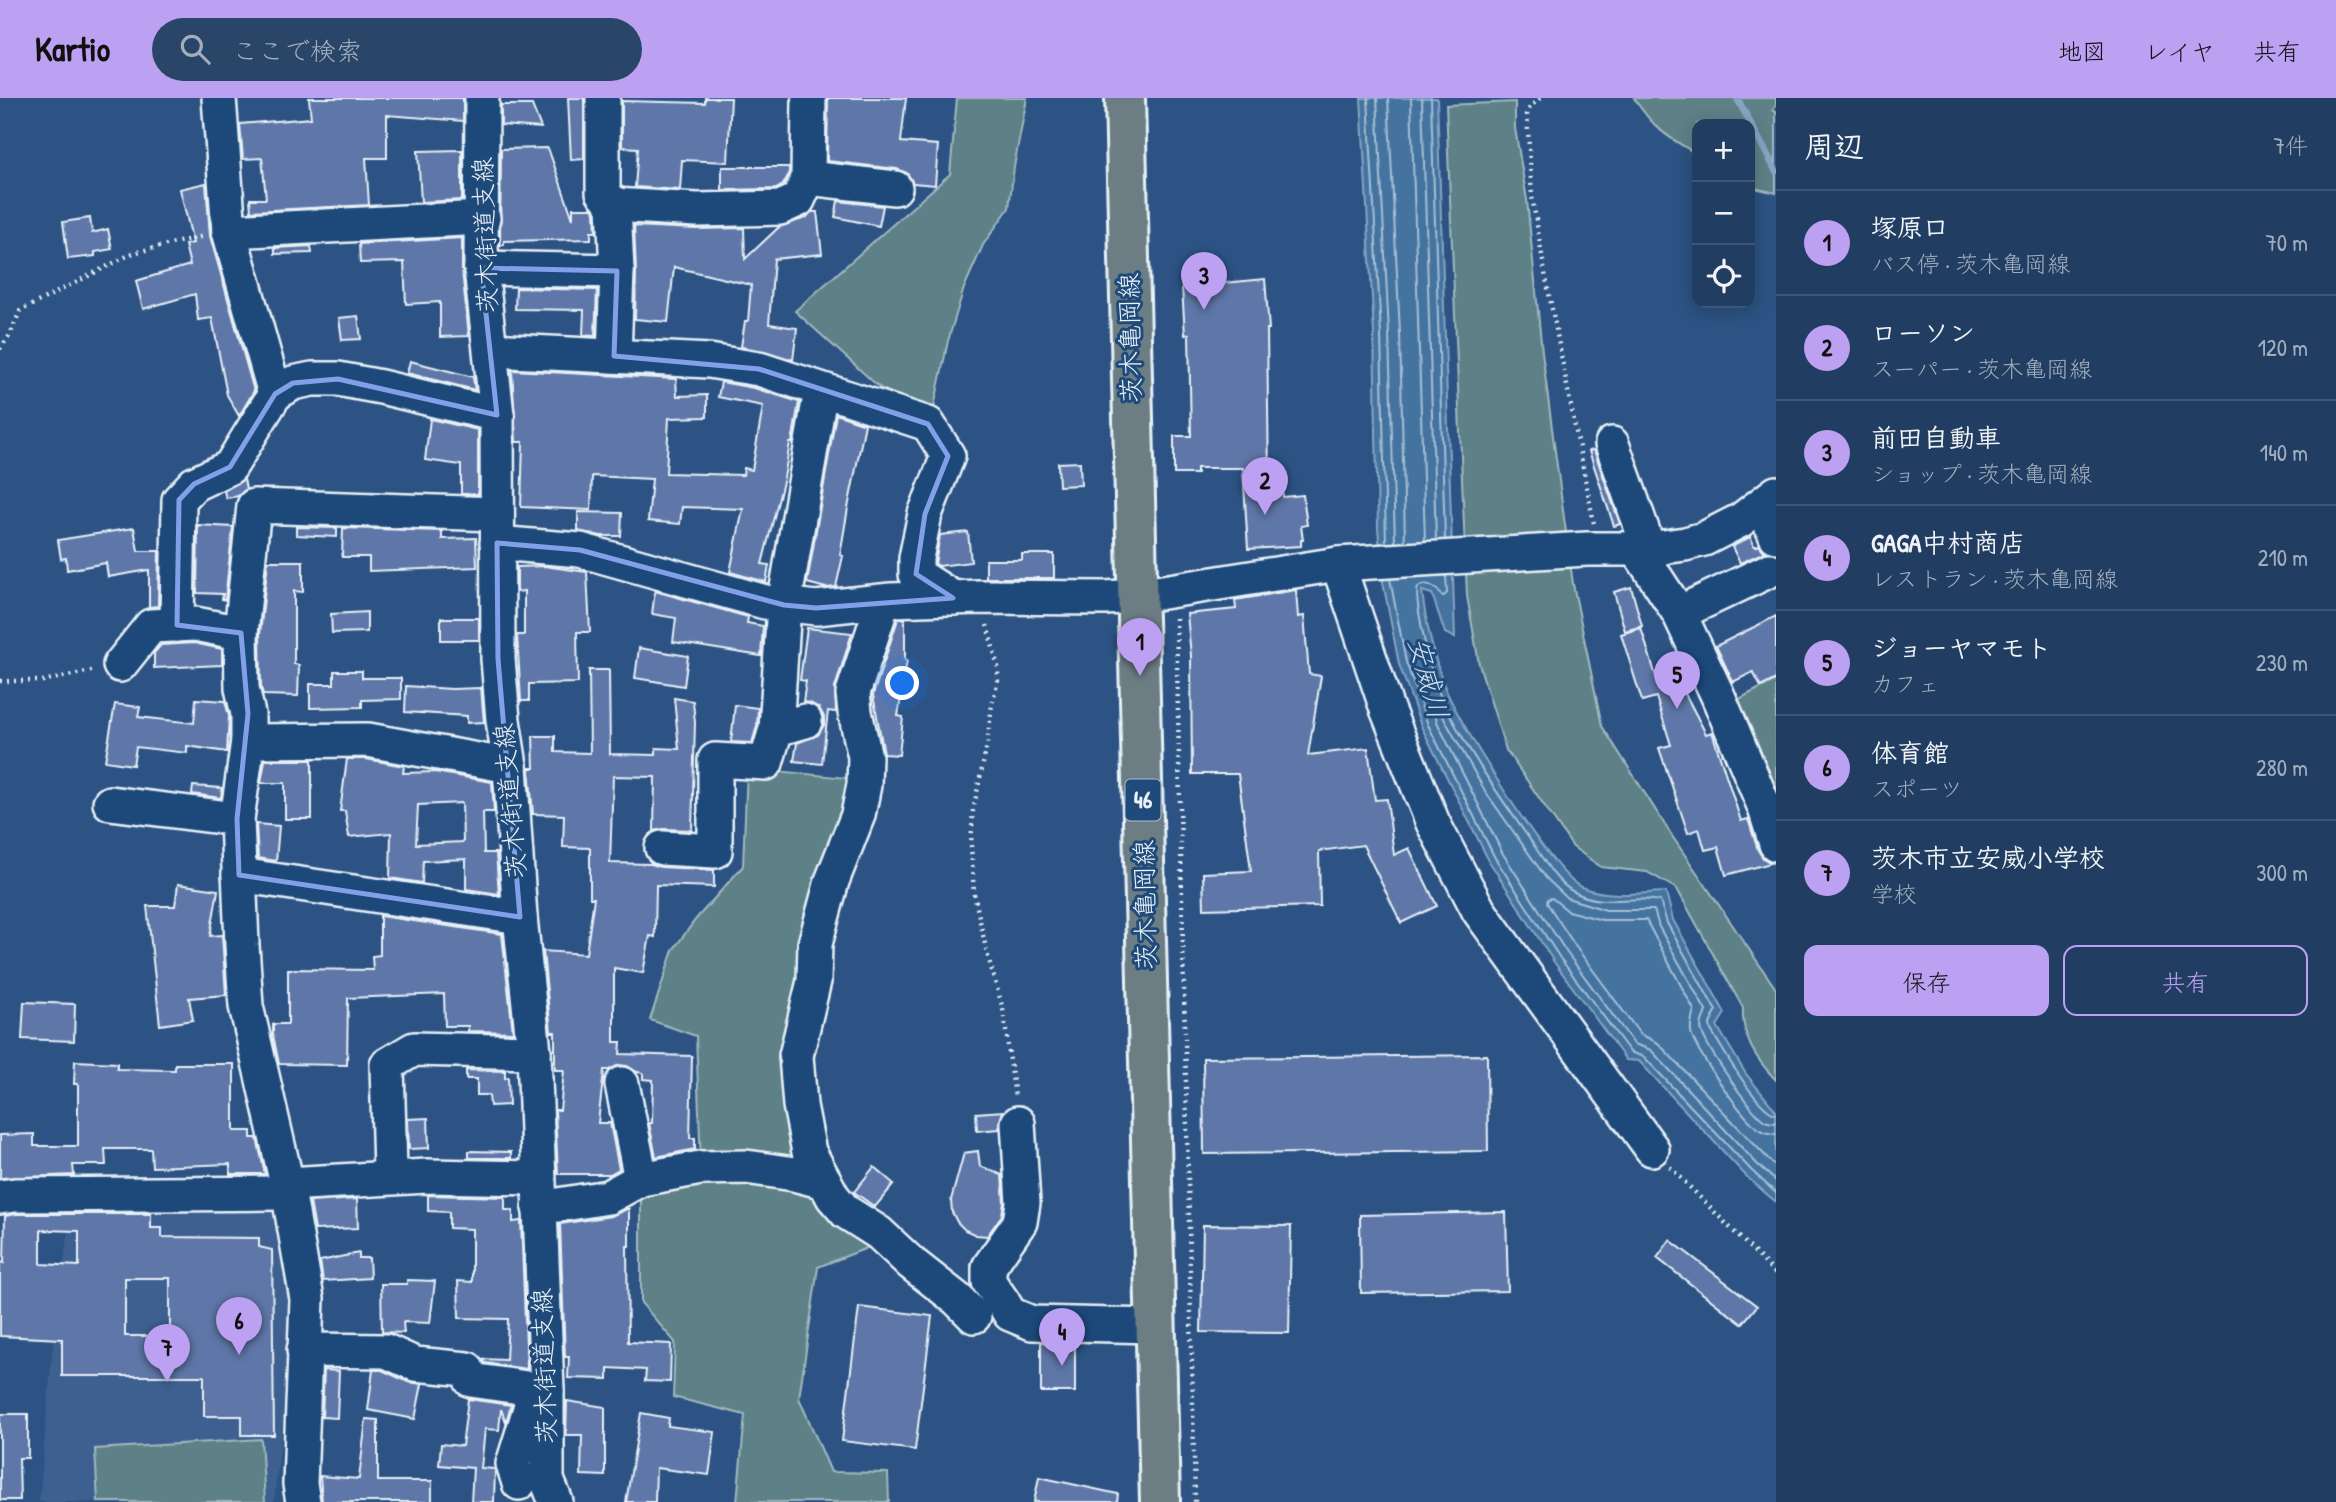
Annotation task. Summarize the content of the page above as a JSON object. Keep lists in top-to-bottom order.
{
  "streets": {
    "main road": ["茨木亀岡線", "46"],
    "street": ["茨木街道支線"]
  },
  "water": ["安威川"],
  "page": {
    "header": "Kartio",
    "search": "ここで検索",
    "nav": ["地図", "レイヤ", "共有"],
    "heading": ["周辺", "7件"],
    "map_buttons": ["+", "−"],
    "list": [
      {
        "mark": "1",
        "name": "塚原口",
        "note": "バス停 · 茨木亀岡線",
        "value": "70 m"
      },
      {
        "mark": "2",
        "name": "ローソン",
        "note": "スーパー · 茨木亀岡線",
        "value": "120 m"
      },
      {
        "mark": "3",
        "name": "前田自動車",
        "note": "ショップ · 茨木亀岡線",
        "value": "140 m"
      },
      {
        "mark": "4",
        "name": "GAGA中村商店",
        "note": "レストラン · 茨木亀岡線",
        "value": "210 m"
      },
      {
        "mark": "5",
        "name": "ジョーヤマモト",
        "note": "カフェ",
        "value": "230 m"
      },
      {
        "mark": "6",
        "name": "体育館",
        "note": "スポーツ",
        "value": "280 m"
      },
      {
        "mark": "7",
        "name": "茨木市立安威小学校",
        "note": "学校",
        "value": "300 m"
      }
    ],
    "pins": [
      "3",
      "2",
      "1",
      "5",
      "6",
      "4",
      "7"
    ],
    "buttons": ["保存", "共有"]
  }
}
